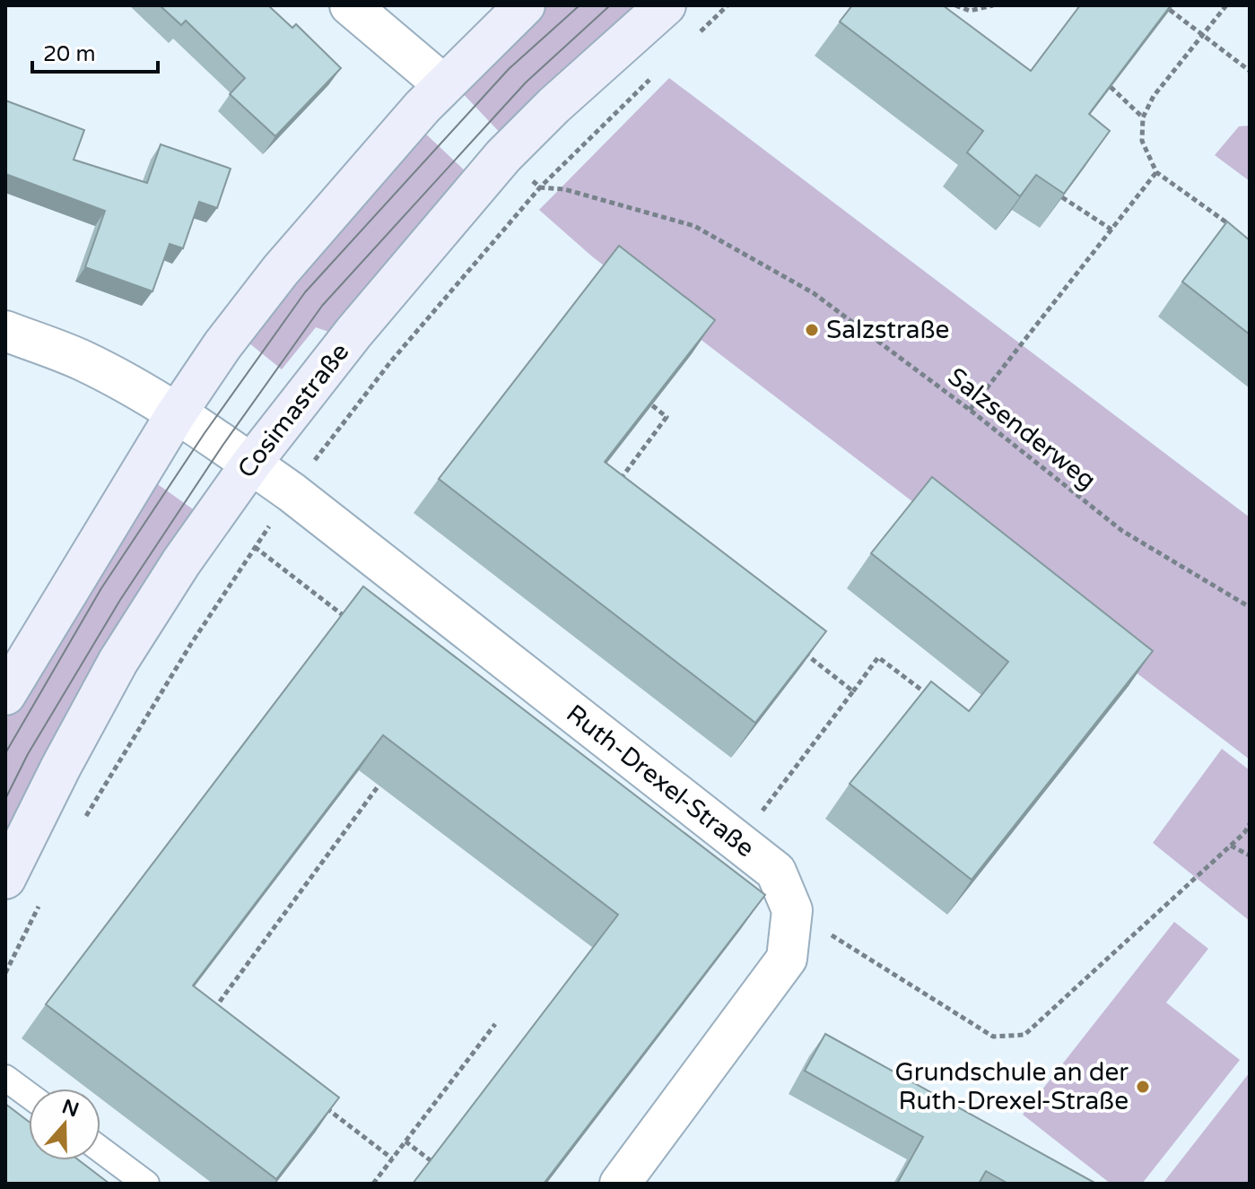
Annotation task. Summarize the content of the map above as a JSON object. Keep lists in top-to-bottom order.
{
  "streets": {
    "main road": ["Cosimastraße"],
    "street": ["Ruth-Drexel-Straße"],
    "path": ["Salzsenderweg"]
  },
  "crossings": [
    ["Cosimastraße", "Ruth-Drexel-Straße"]
  ],
  "places": ["Salzstraße", "Grundschule an der Ruth-Drexel-Straße"],
  "scale_bar": "20 m",
  "north": "top"
}
